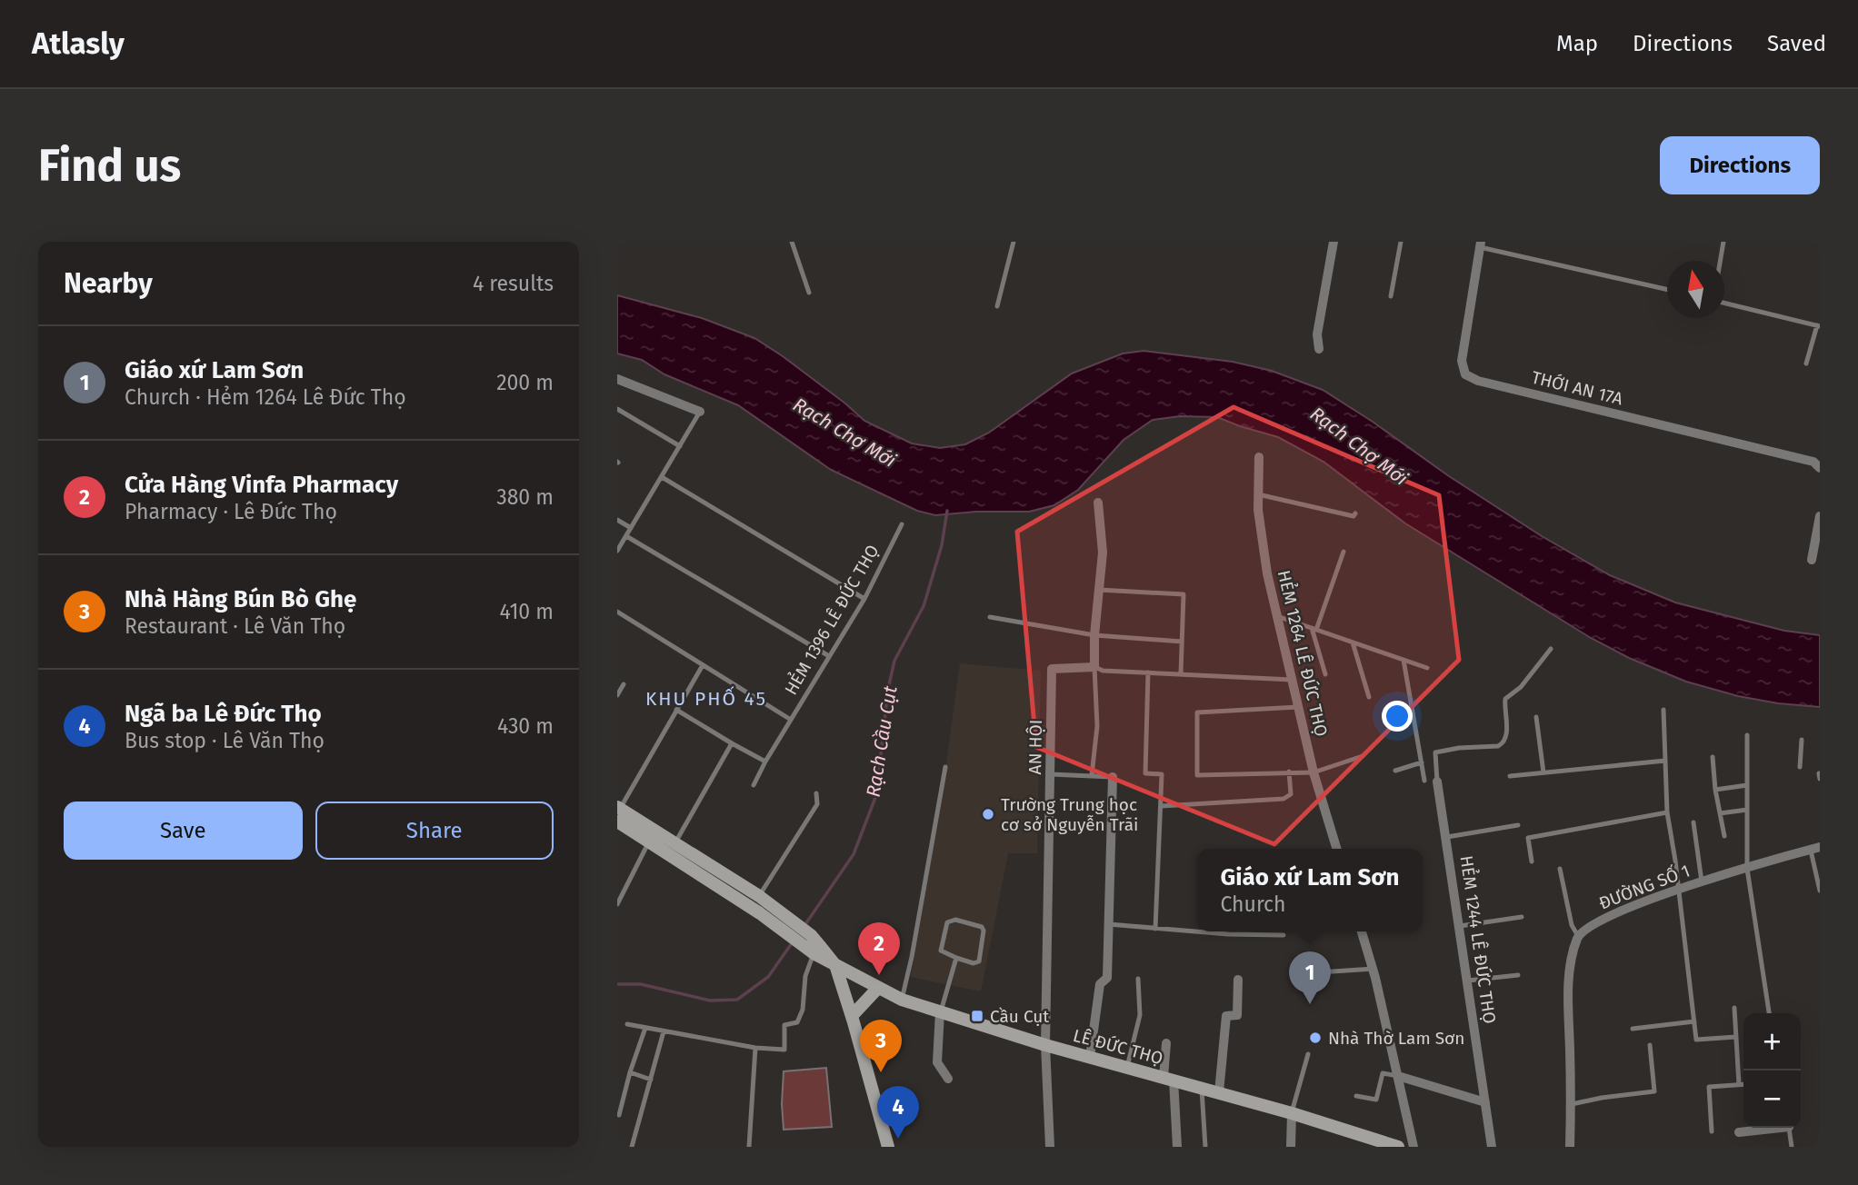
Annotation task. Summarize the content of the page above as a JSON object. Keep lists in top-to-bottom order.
{
  "streets": {
    "main road": ["LÊ ĐỨC THỌ"],
    "street": [
      "THỚI AN 17A",
      "HẺM 1264 LÊ ĐỨC THỌ",
      "AN HỘI",
      "ĐƯỜNG SỐ 1",
      "HẺM 1244 LÊ ĐỨC THỌ"
    ],
    "lane": ["HẺM 1396 LÊ ĐỨC THỌ"]
  },
  "crossings": [
    ["AN HỘI", "LÊ ĐỨC THỌ"]
  ],
  "districts": ["KHU PHỐ 45"],
  "water": ["Rạch Chợ Mới", "Rạch Cầu Cụt"],
  "places": {
    "other": ["Trường Trung học cơ sở Nguyễn Trãi", "Nhà Thờ Lam Sơn"],
    "transit": ["Cầu Cụt"]
  },
  "north": "top",
  "page": {
    "header": "Atlasly",
    "nav": ["Map", "Directions", "Saved"],
    "buttons": [
      "Directions",
      ["Save", "Share"]
    ],
    "title": "Find us",
    "heading": ["Nearby", "4 results"],
    "list": [
      {
        "mark": "1",
        "name": "Giáo xứ Lam Sơn",
        "note": "Church · Hẻm 1264 Lê Đức Thọ",
        "value": "200 m"
      },
      {
        "mark": "2",
        "name": "Cửa Hàng Vinfa Pharmacy",
        "note": "Pharmacy · Lê Đức Thọ",
        "value": "380 m"
      },
      {
        "mark": "3",
        "name": "Nhà Hàng Bún Bò Ghẹ",
        "note": "Restaurant · Lê Văn Thọ",
        "value": "410 m"
      },
      {
        "mark": "4",
        "name": "Ngã ba Lê Đức Thọ",
        "note": "Bus stop · Lê Văn Thọ",
        "value": "430 m"
      }
    ],
    "popup": ["Giáo xứ Lam Sơn", "Church"],
    "pins": [
      "2",
      "1",
      "3",
      "4"
    ],
    "map_buttons": ["+", "−"]
  }
}
